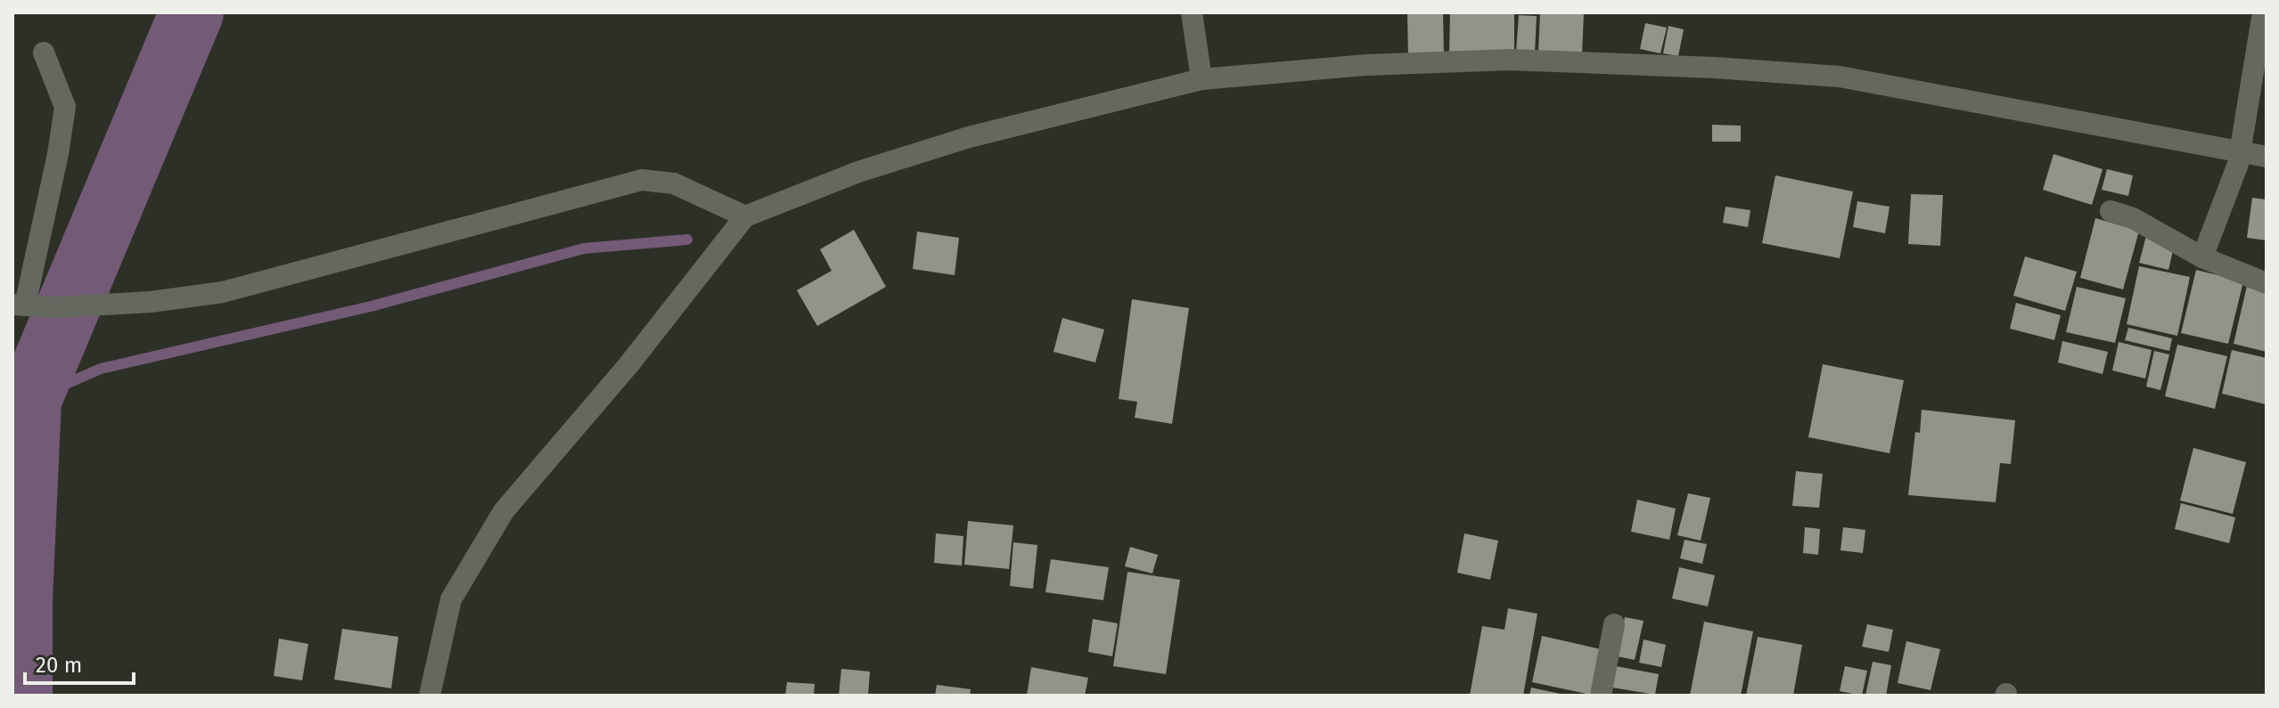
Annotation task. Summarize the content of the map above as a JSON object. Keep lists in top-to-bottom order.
{
  "scale_bar": "20 m"
}
